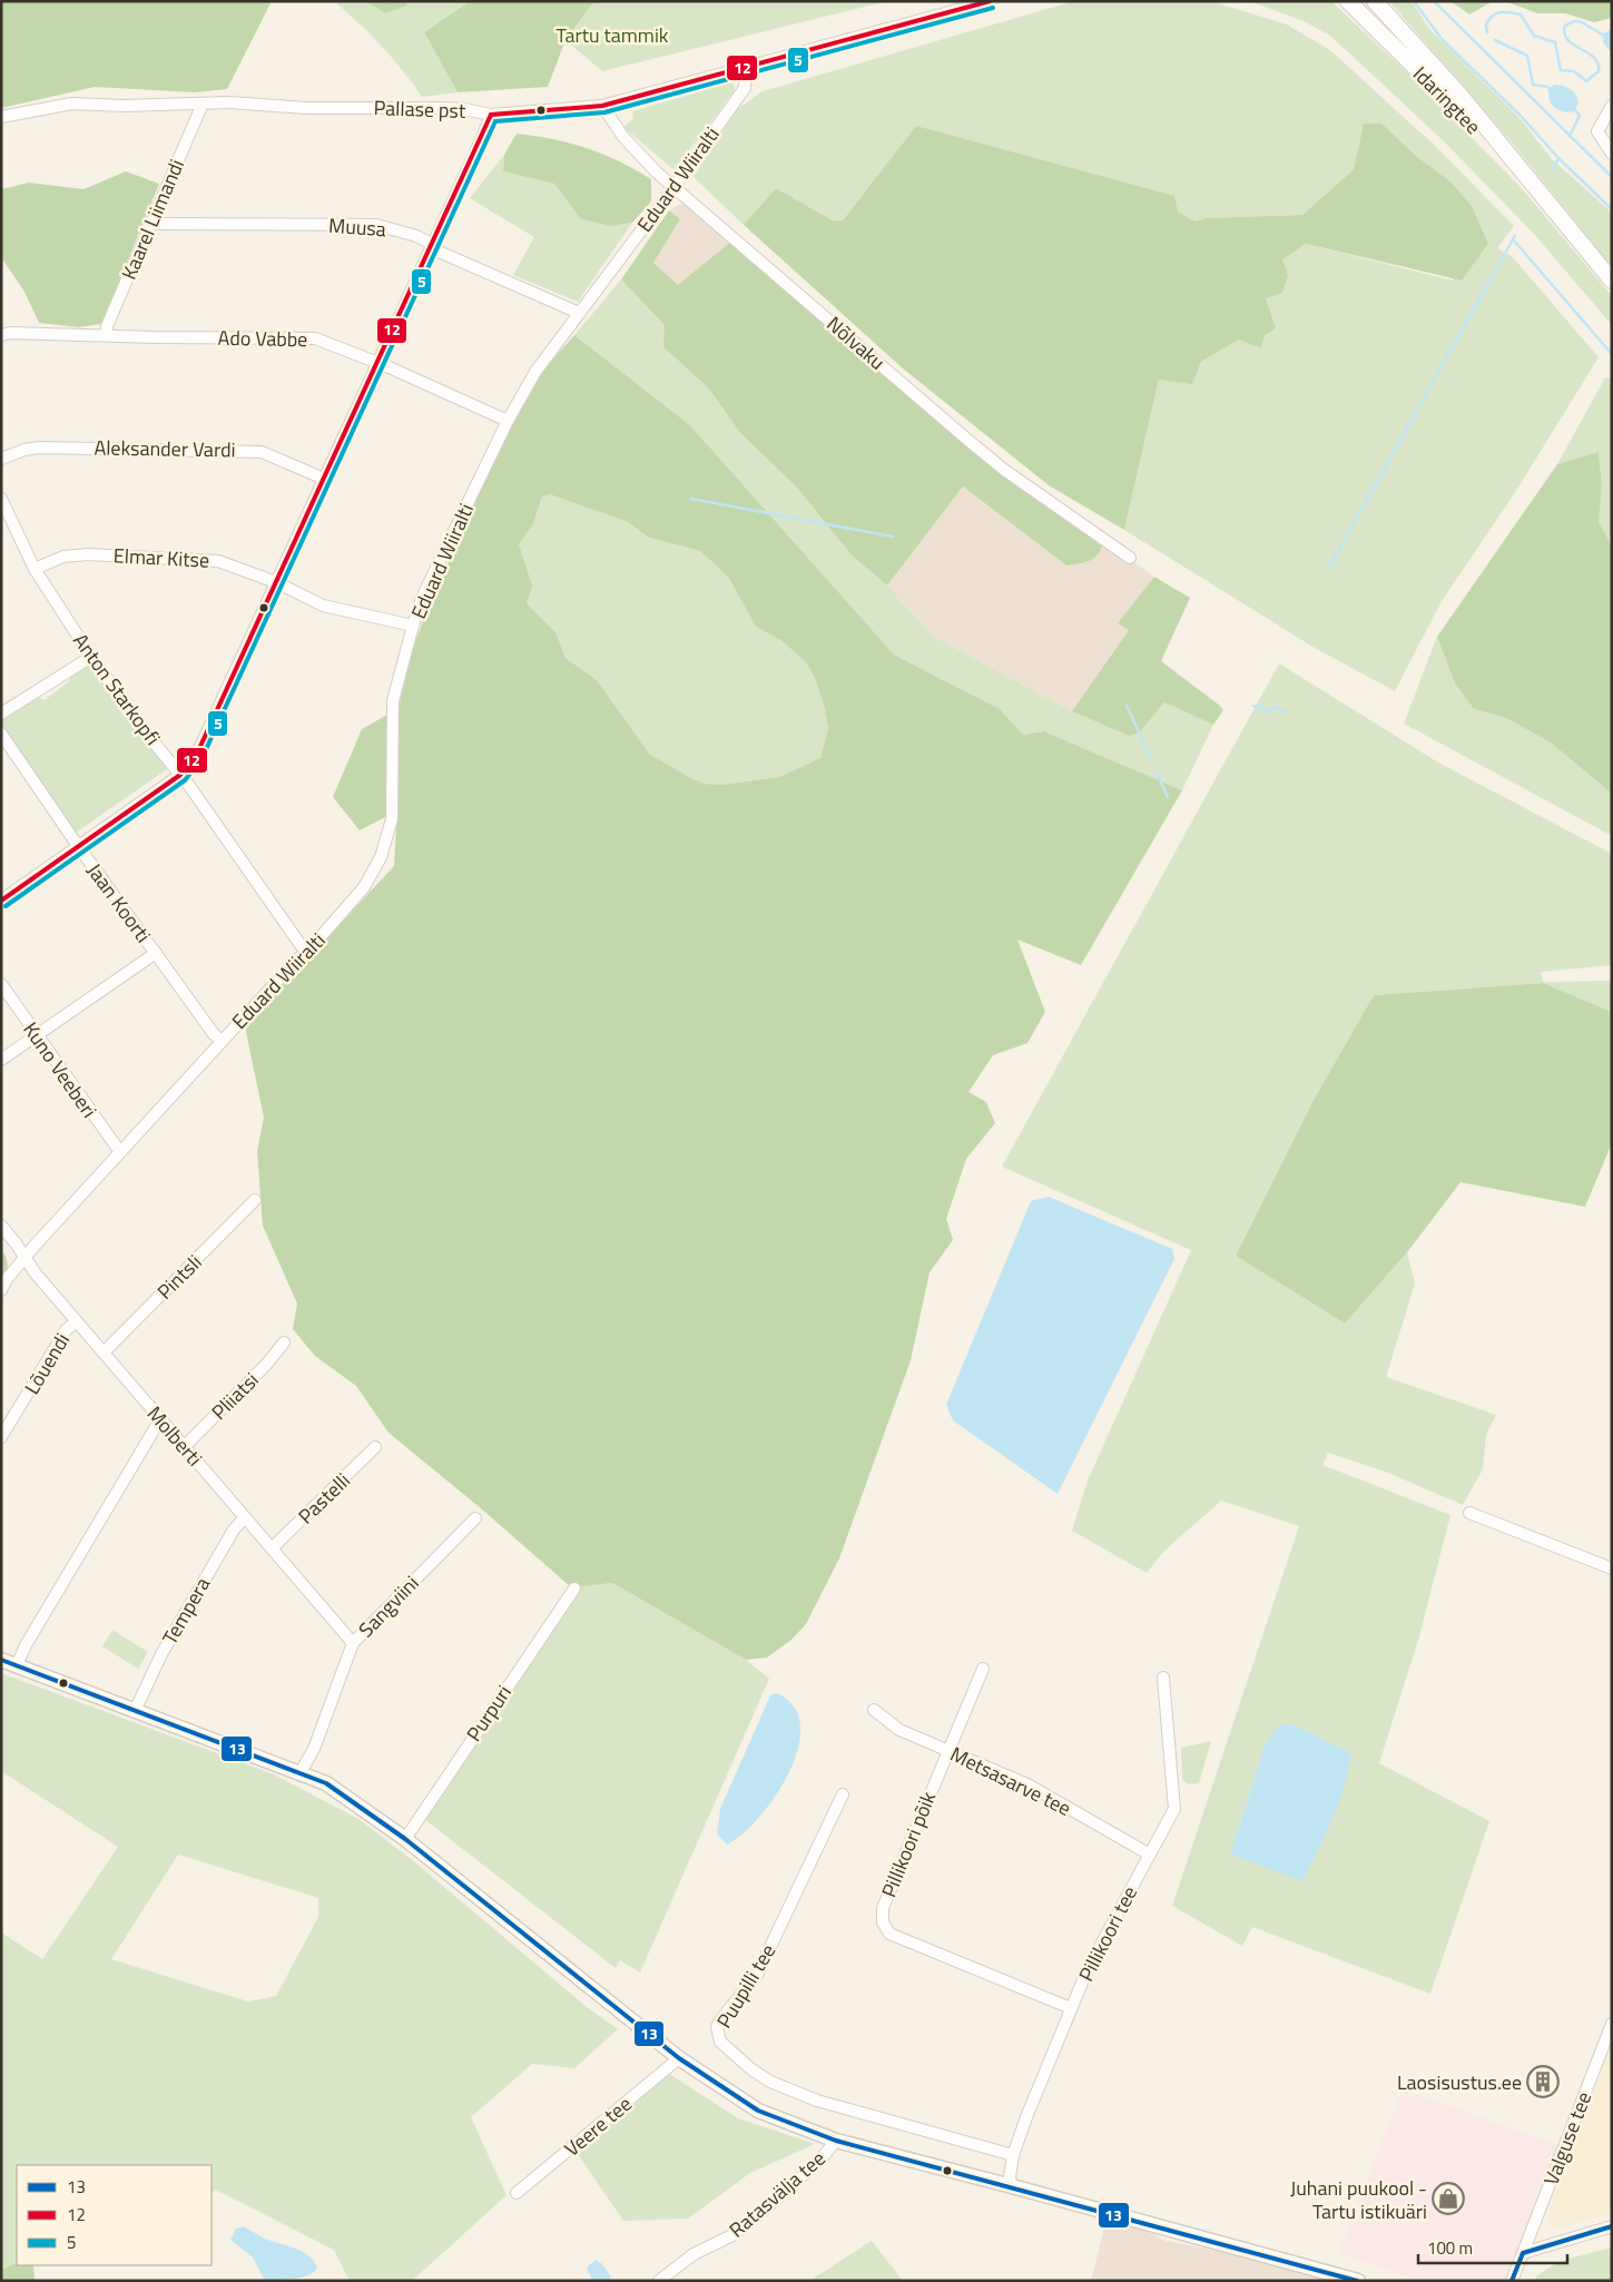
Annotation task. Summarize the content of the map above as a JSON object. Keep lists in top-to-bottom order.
{
  "streets": {
    "main road": ["Idaringtee"],
    "street": [
      "Pallase pst",
      "Eduard Wiiralti",
      "Kaarel Liimandi",
      "Muusa",
      "Ado Vabbe",
      "Nõlvaku",
      "Aleksander Vardi",
      "Elmar Kitse",
      "Anton Starkopfi",
      "Jaan Koorti",
      "Kuno Veeberi",
      "Pintsli",
      "Lõuendi",
      "Pliiatsi",
      "Molberti",
      "Pastelli",
      "Sangviini",
      "Tempera",
      "Purpuri",
      "Metsasarve tee",
      "Pillikoori põik",
      "Pillikoori tee",
      "Puupilli tee",
      "Veere tee",
      "Valguse tee",
      "Ratasvälja tee"
    ]
  },
  "crossings": [
    ["Pallase pst", "Kaarel Liimandi"],
    ["Pallase pst", "Muusa"],
    ["Pallase pst", "Ado Vabbe"],
    ["Pallase pst", "Aleksander Vardi"],
    ["Pallase pst", "Elmar Kitse"],
    ["Pallase pst", "Anton Starkopfi"],
    ["Pallase pst", "Jaan Koorti"],
    ["Eduard Wiiralti", "Muusa"],
    ["Eduard Wiiralti", "Ado Vabbe"],
    ["Eduard Wiiralti", "Nõlvaku"],
    ["Eduard Wiiralti", "Elmar Kitse"],
    ["Eduard Wiiralti", "Anton Starkopfi"],
    ["Eduard Wiiralti", "Jaan Koorti"],
    ["Eduard Wiiralti", "Kuno Veeberi"],
    ["Eduard Wiiralti", "Molberti"],
    ["Kaarel Liimandi", "Muusa"],
    ["Kaarel Liimandi", "Ado Vabbe"],
    ["Elmar Kitse", "Anton Starkopfi"],
    ["Pintsli", "Molberti"],
    ["Lõuendi", "Molberti"],
    ["Pliiatsi", "Molberti"],
    ["Molberti", "Pastelli"],
    ["Molberti", "Sangviini"],
    ["Molberti", "Tempera"],
    ["Metsasarve tee", "Pillikoori põik"],
    ["Metsasarve tee", "Pillikoori tee"],
    ["Pillikoori põik", "Pillikoori tee"],
    ["Pillikoori tee", "Puupilli tee"]
  ],
  "parks": ["Tartu tammik"],
  "places": {
    "building": ["Laosisustus.ee"],
    "shop": ["Juhani puukool - Tartu istikuäri"]
  },
  "lines": ["transit line 12", "transit line 5", "transit line 13"],
  "legend": ["13", "12", "5"],
  "scale_bar": "100 m"
}
